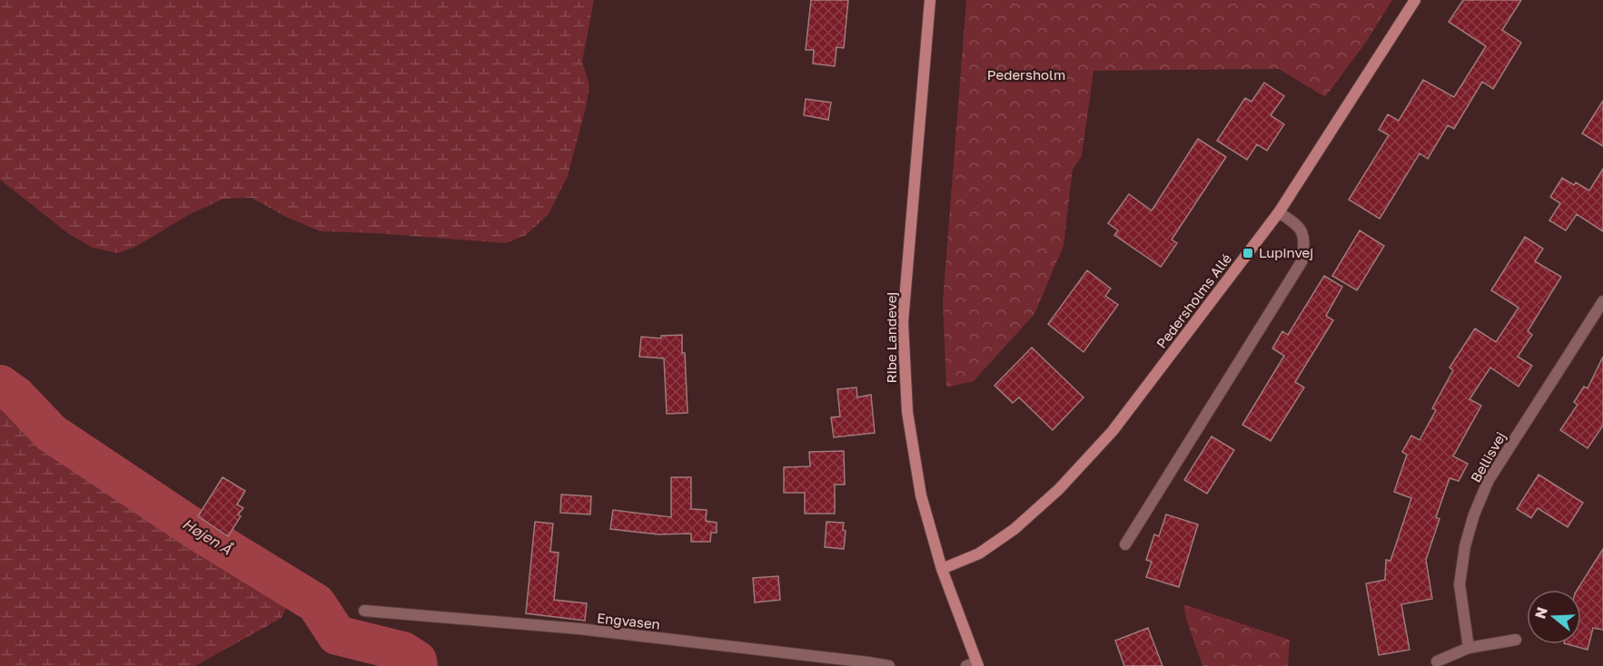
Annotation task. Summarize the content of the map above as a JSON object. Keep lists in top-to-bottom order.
{
  "streets": {
    "street": [
      "Pedersholms Allé",
      "Ribe Landevej",
      "Bellisvej",
      "Engvasen"
    ]
  },
  "crossings": [
    ["Pedersholms Allé", "Ribe Landevej"]
  ],
  "water": ["Højen Å"],
  "parks": ["Pedersholm"],
  "places": {
    "transit": ["Lupinvej"]
  },
  "north": "left"
}
